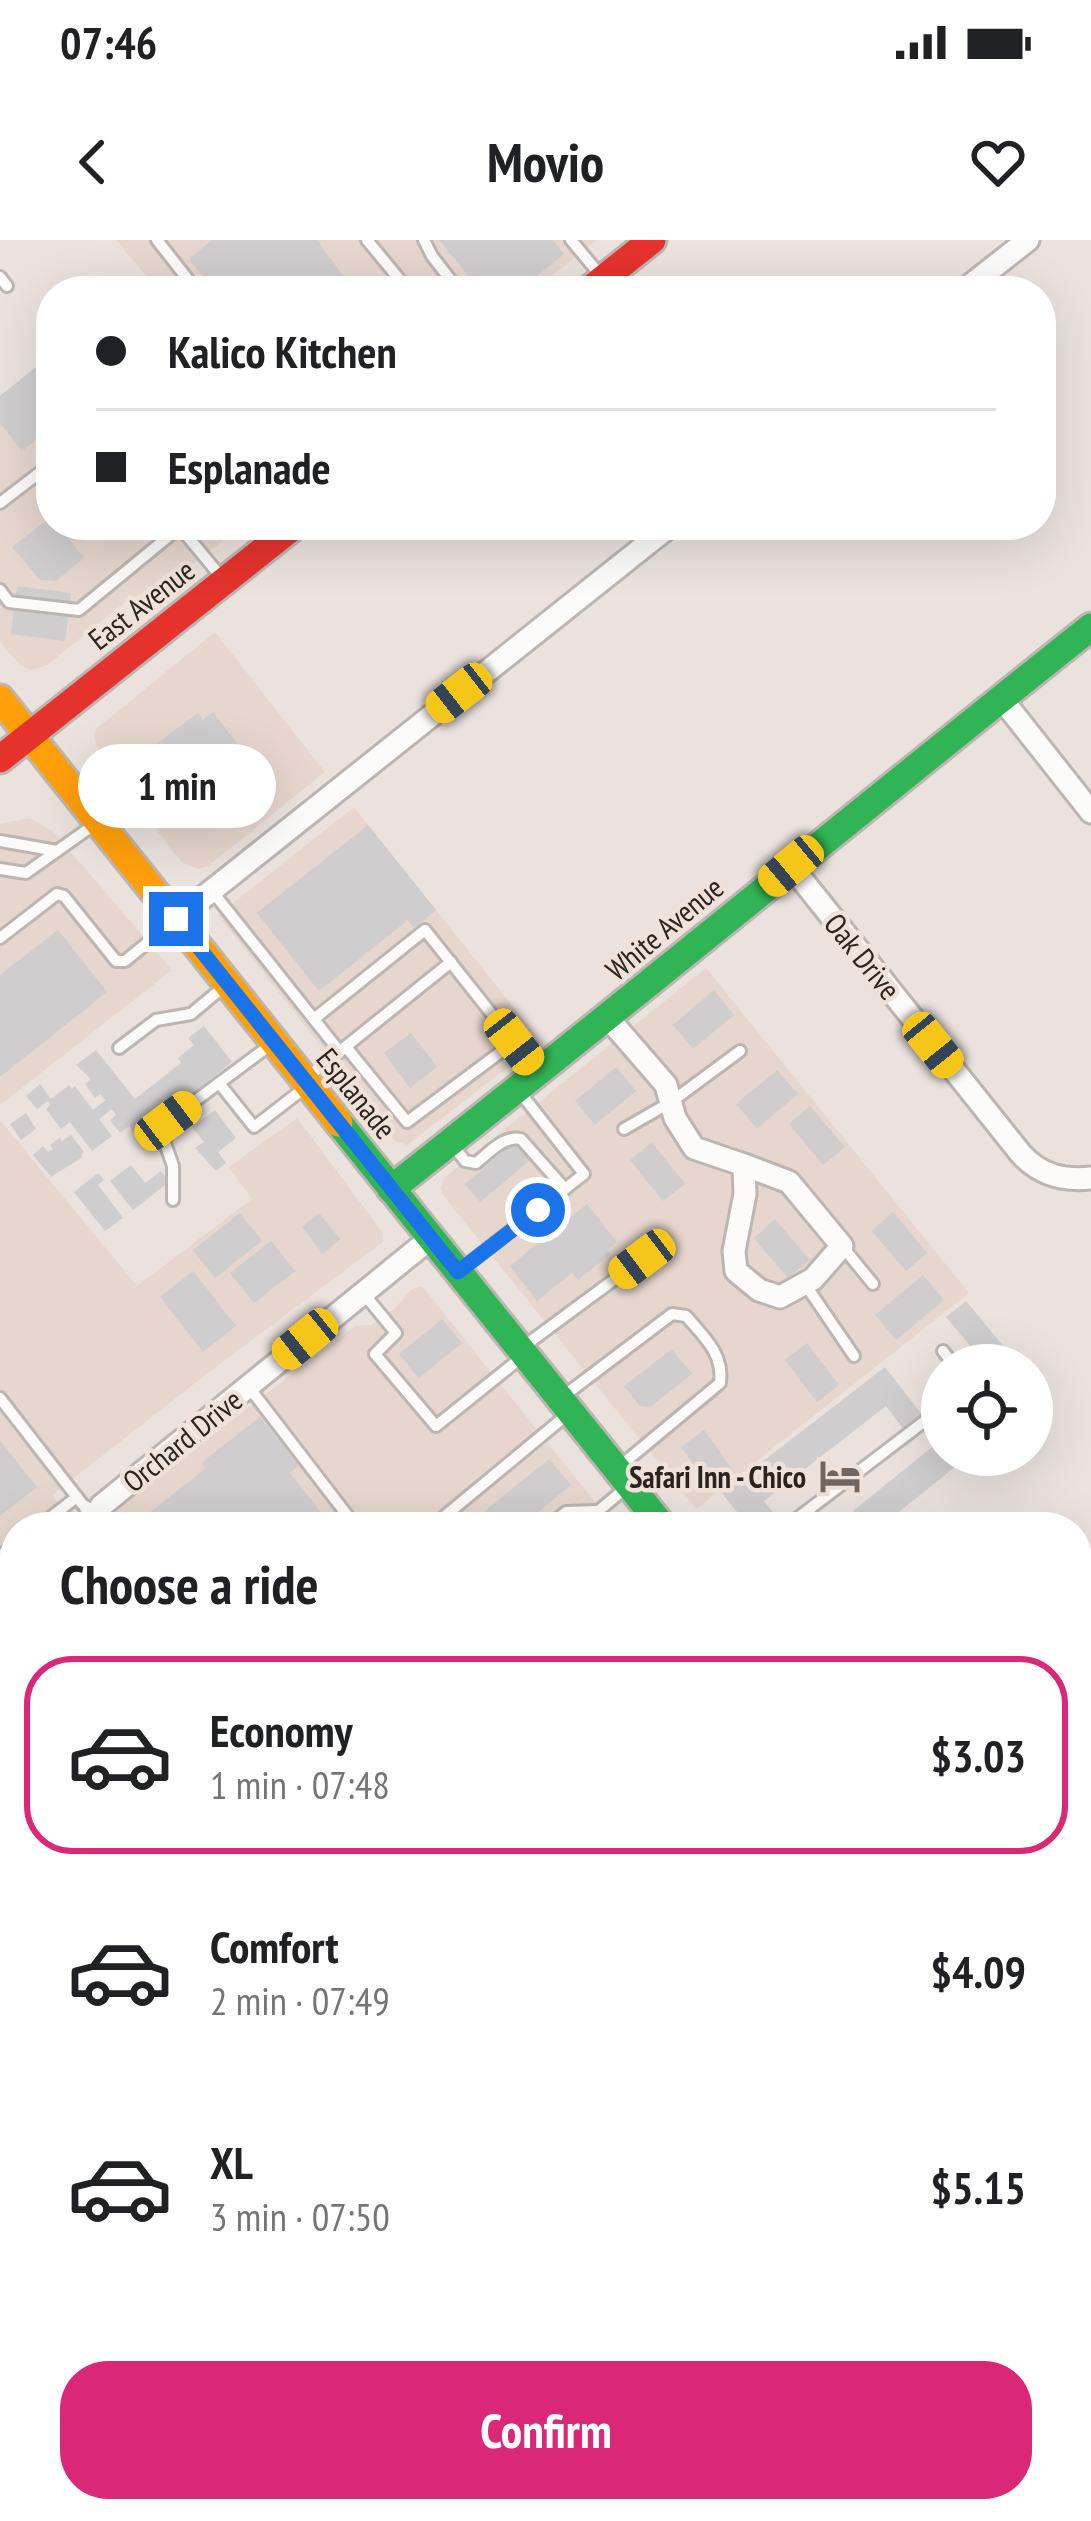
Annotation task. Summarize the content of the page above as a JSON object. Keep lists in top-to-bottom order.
{
  "streets": {
    "main road": ["East Avenue", "White Avenue", "Esplanade"],
    "street": ["Oak Drive", "Orchard Drive"]
  },
  "crossings": [
    ["East Avenue", "Esplanade"],
    ["White Avenue", "Oak Drive"],
    ["White Avenue", "Esplanade"],
    ["Esplanade", "Orchard Drive"]
  ],
  "places": {
    "hotel": ["Safari Inn - Chico"]
  },
  "page": {
    "status": "07:46",
    "header": "Movio",
    "banner": ["Kalico Kitchen", "Esplanade"],
    "bubble": "1 min",
    "heading": "Choose a ride",
    "list": [
      {
        "name": "Economy",
        "note": "1 min · 07:48",
        "value": "$3.03"
      },
      {
        "name": "Comfort",
        "note": "2 min · 07:49",
        "value": "$4.09"
      },
      {
        "name": "XL",
        "note": "3 min · 07:50",
        "value": "$5.15"
      }
    ],
    "buttons": "Confirm"
  }
}
